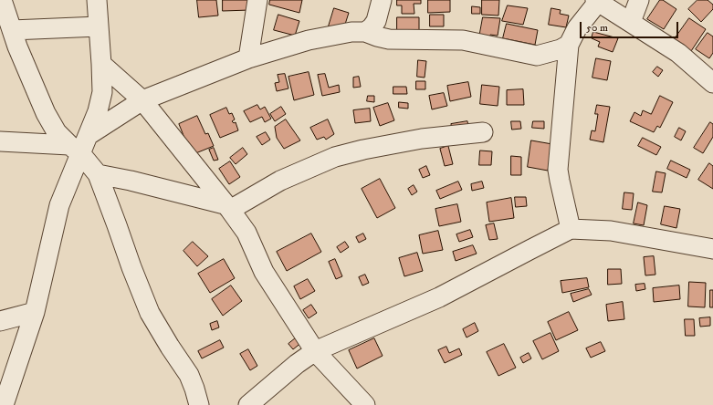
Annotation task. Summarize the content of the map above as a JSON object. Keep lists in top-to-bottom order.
{
  "scale_bar": "50 m"
}
